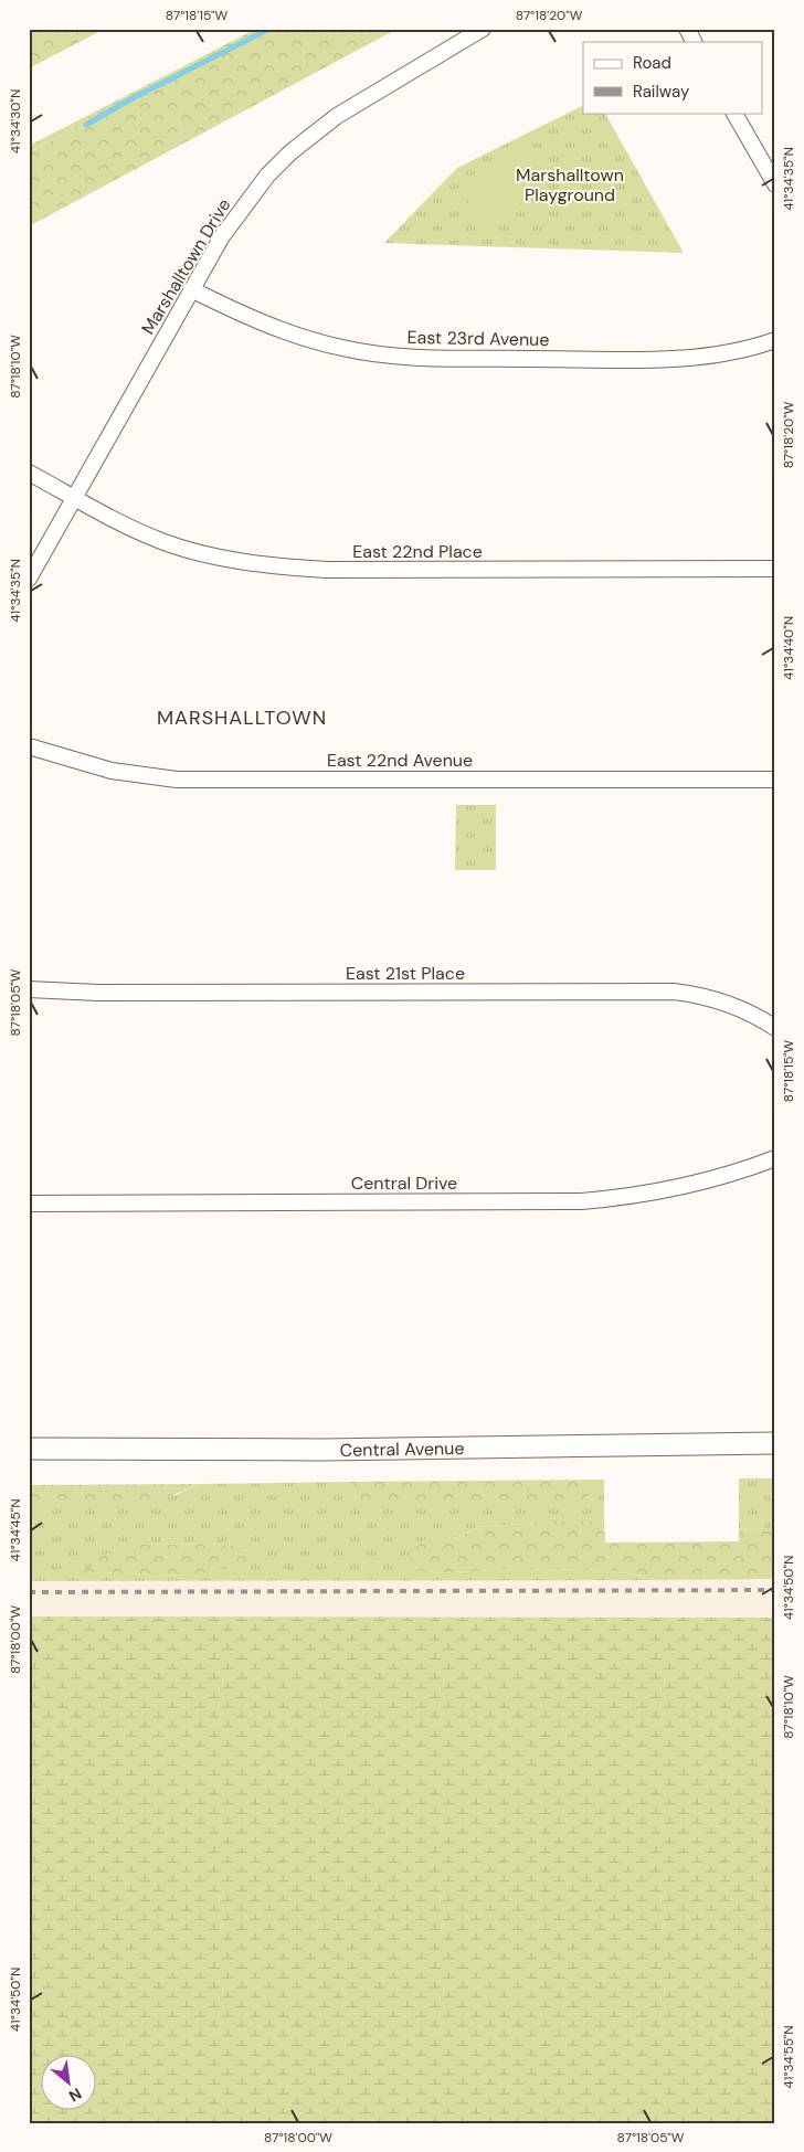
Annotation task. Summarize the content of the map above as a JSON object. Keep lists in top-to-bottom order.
{
  "streets": {
    "main road": ["Central Avenue"],
    "street": [
      "Marshalltown Drive",
      "East 23rd Avenue",
      "East 22nd Place",
      "East 22nd Avenue",
      "East 21st Place",
      "Central Drive"
    ]
  },
  "crossings": [
    ["Marshalltown Drive", "East 23rd Avenue"],
    ["Marshalltown Drive", "East 22nd Place"]
  ],
  "districts": ["MARSHALLTOWN"],
  "parks": ["Marshalltown Playground"],
  "legend": ["Road", "Railway"],
  "north": "bottom right",
  "coordinates": [
    "87°18'15\"W",
    "87°18'20\"W",
    "41°34'30\"N",
    "41°34'35\"N",
    "87°18'10\"W",
    "41°34'40\"N",
    "87°18'05\"W",
    "41°34'45\"N",
    "41°34'50\"N",
    "87°18'00\"W",
    "41°34'55\"N"
  ]
}
